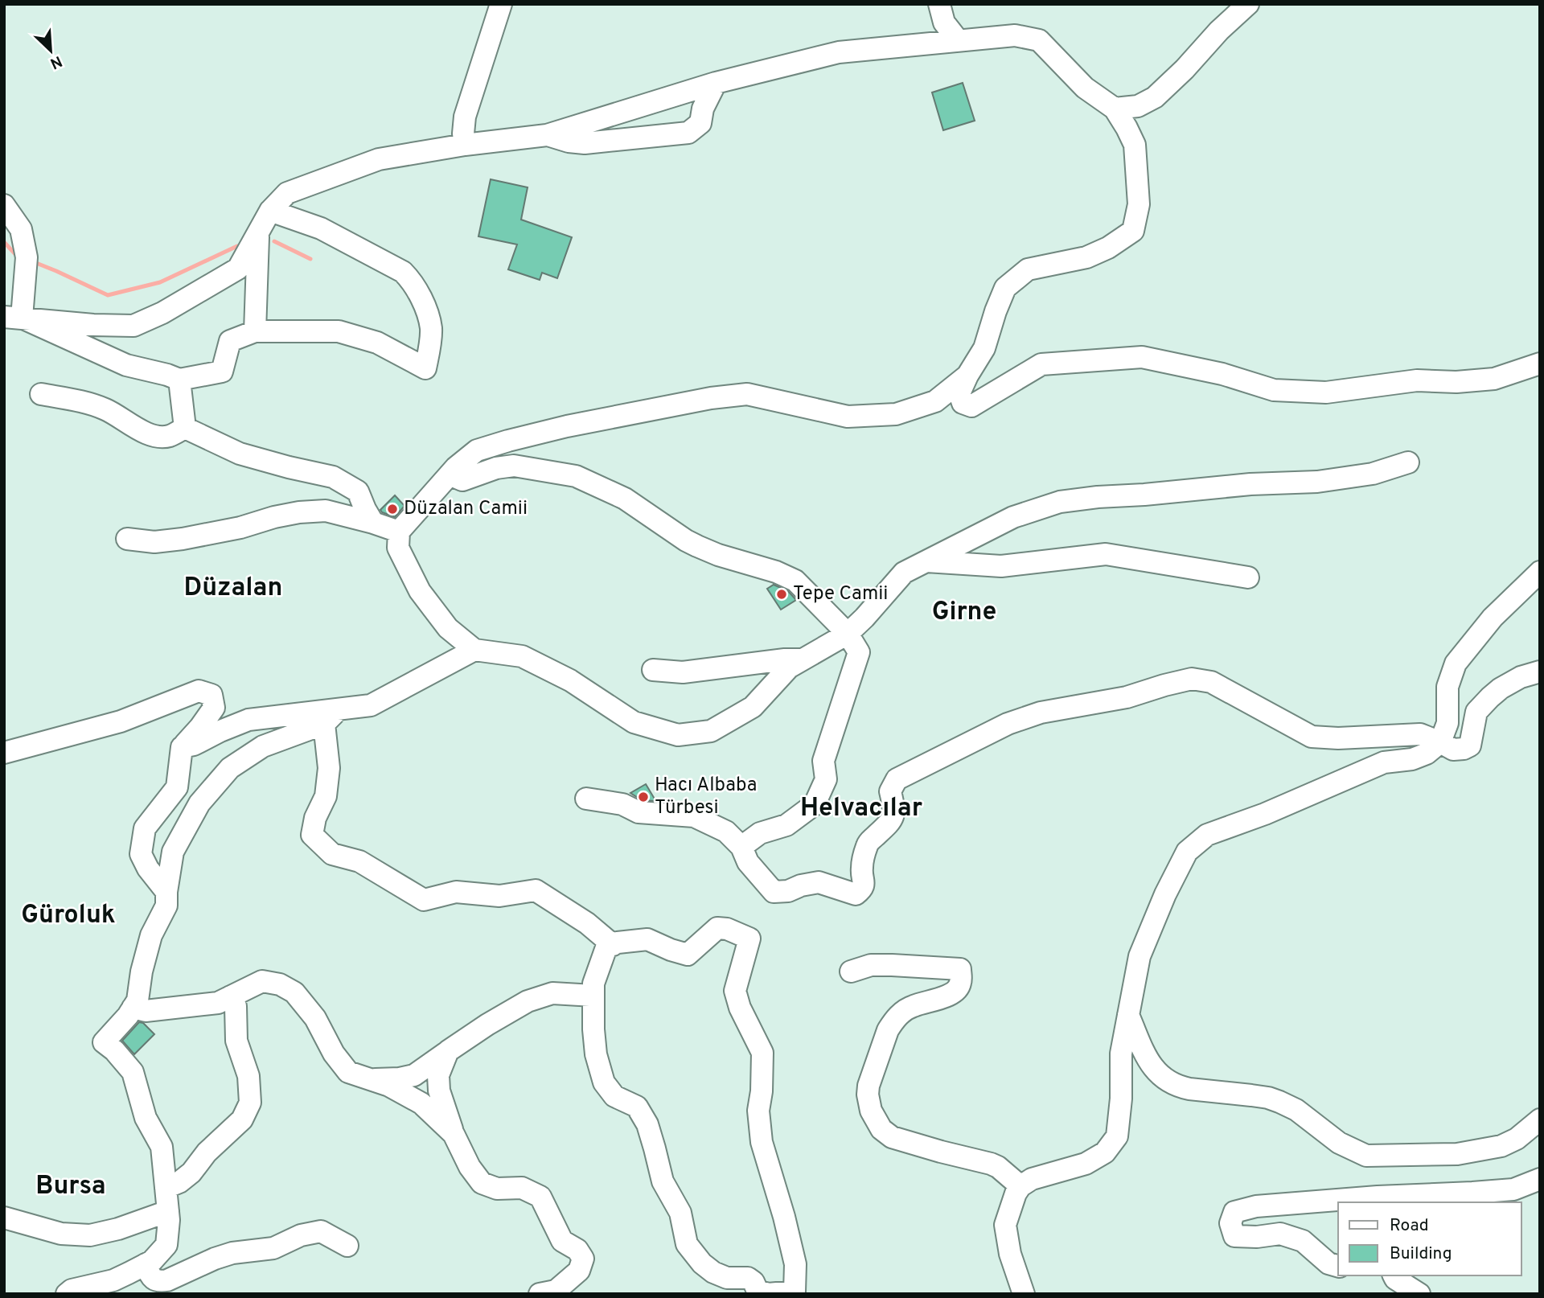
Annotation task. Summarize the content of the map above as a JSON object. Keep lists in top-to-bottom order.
{
  "districts": [
    "Düzalan",
    "Girne",
    "Helvacılar",
    "Güroluk",
    "Bursa"
  ],
  "places": ["Düzalan Camii", "Tepe Camii", "Hacı Albaba Türbesi"],
  "legend": ["Road", "Building"],
  "north": "bottom right"
}
